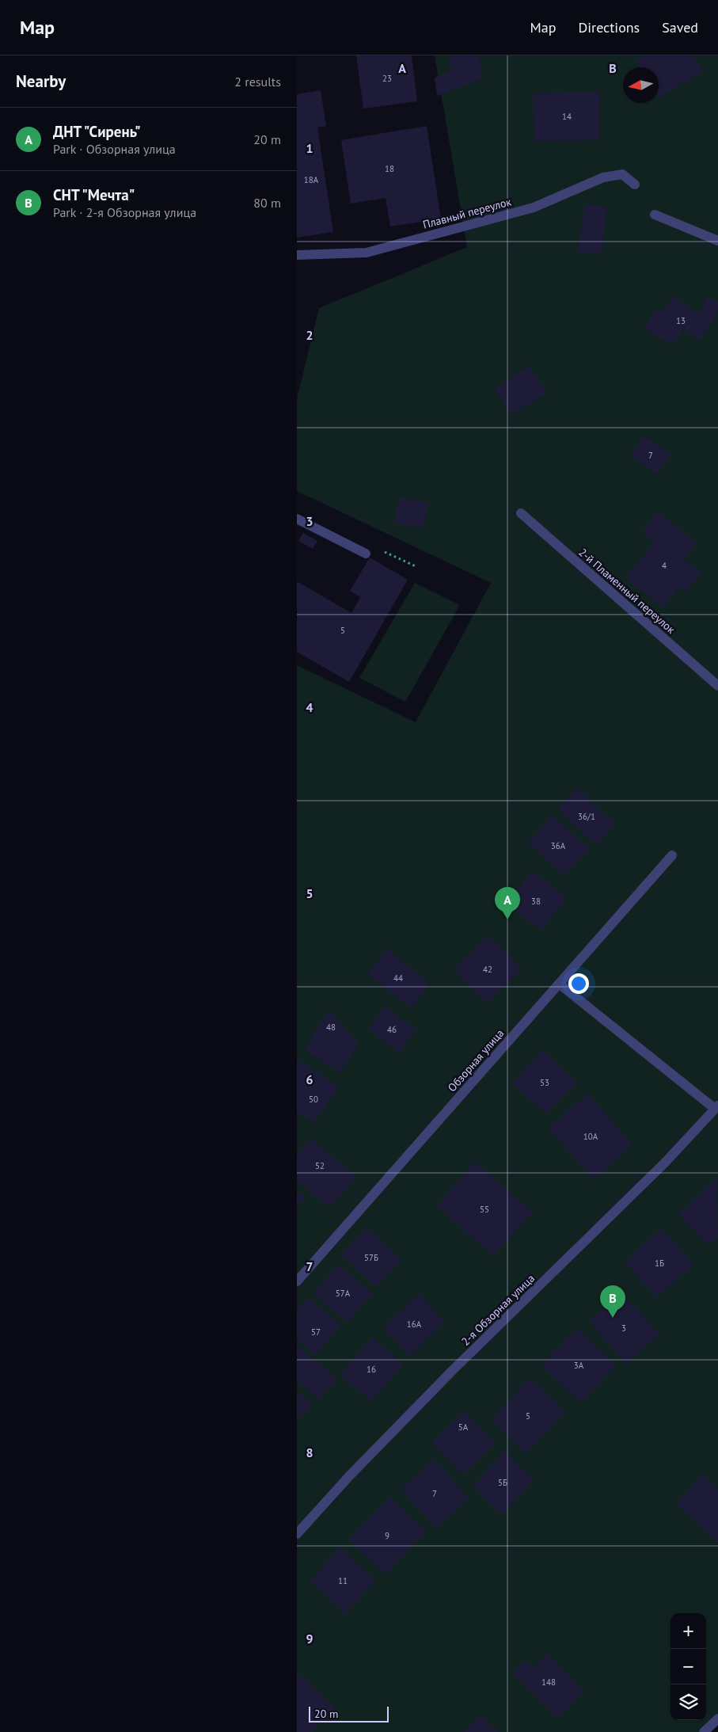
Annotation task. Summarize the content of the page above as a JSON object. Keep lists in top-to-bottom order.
{
  "streets": {
    "street": [
      "Плавный переулок",
      "2-й Пламенный переулок",
      "Обзорная улица",
      "2-я Обзорная улица"
    ]
  },
  "house_numbers": [
    "23",
    "14",
    "18",
    "18А",
    "13",
    "7",
    "4",
    "5",
    "36/1",
    "36А",
    "38",
    "42",
    "44",
    "48",
    "46",
    "53",
    "50",
    "10А",
    "52",
    "55",
    "57Б",
    "1Б",
    "57А",
    "16А",
    "3",
    "57",
    "3А",
    "16",
    "5",
    "5А",
    "5Б",
    "7",
    "9",
    "11",
    "148"
  ],
  "scale_bar": "20 m",
  "north": "left",
  "page": {
    "header": "Map",
    "nav": ["Map", "Directions", "Saved"],
    "heading": ["Nearby", "2 results"],
    "list": [
      {
        "mark": "A",
        "name": "ДНТ \"Сирень\"",
        "note": "Park · Обзорная улица",
        "value": "20 m"
      },
      {
        "mark": "B",
        "name": "СНТ \"Мечта\"",
        "note": "Park · 2-я Обзорная улица",
        "value": "80 m"
      }
    ],
    "pins": ["A", "B"],
    "map_buttons": ["+", "−"],
    "scale": "20 m"
  },
  "grid": {
    "columns": ["A", "B"],
    "rows": [
      "1",
      "2",
      "3",
      "4",
      "5",
      "6",
      "7",
      "8",
      "9"
    ]
  }
}
